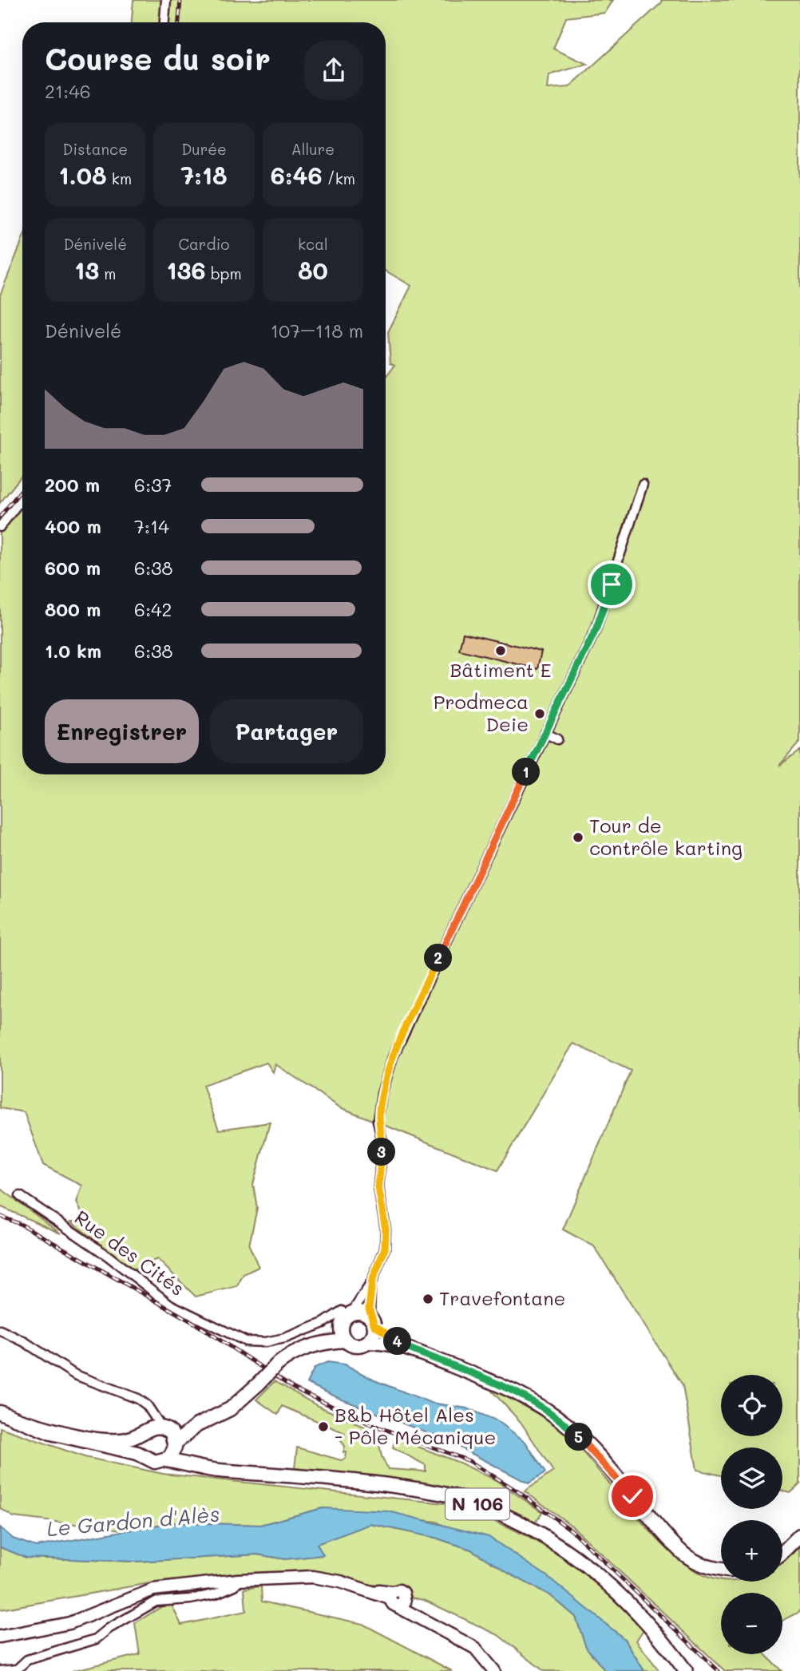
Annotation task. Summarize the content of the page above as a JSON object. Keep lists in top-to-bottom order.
{
  "streets": {
    "main road": ["N 106"],
    "street": ["Rue des Cités"]
  },
  "water": ["Le Gardon d'Alès"],
  "places": [
    "Bâtiment E",
    "Prodmeca Deie",
    "Tour de contrôle karting",
    "Travefontane",
    "B&b Hôtel Ales - Pôle Mécanique"
  ],
  "page": {
    "heading": ["Course du soir", "21:46"],
    "stats": [
      ["Distance", "1.08 km"],
      ["Durée", "7:18"],
      ["Allure", "6:46 /km"],
      ["Dénivelé", "13 m"],
      ["Cardio", "136 bpm"],
      ["kcal", "80"]
    ],
    "chart": ["Dénivelé", "107–118 m"],
    "list": [
      {
        "name": "200 m",
        "note": "6:37"
      },
      {
        "name": "400 m",
        "note": "7:14"
      },
      {
        "name": "600 m",
        "note": "6:38"
      },
      {
        "name": "800 m",
        "note": "6:42"
      },
      {
        "name": "1.0 km",
        "note": "6:38"
      }
    ],
    "buttons": ["Enregistrer", "Partager"],
    "pins": [
      "1",
      "2",
      "3",
      "4",
      "5"
    ],
    "map_buttons": ["+", "−"]
  }
}
